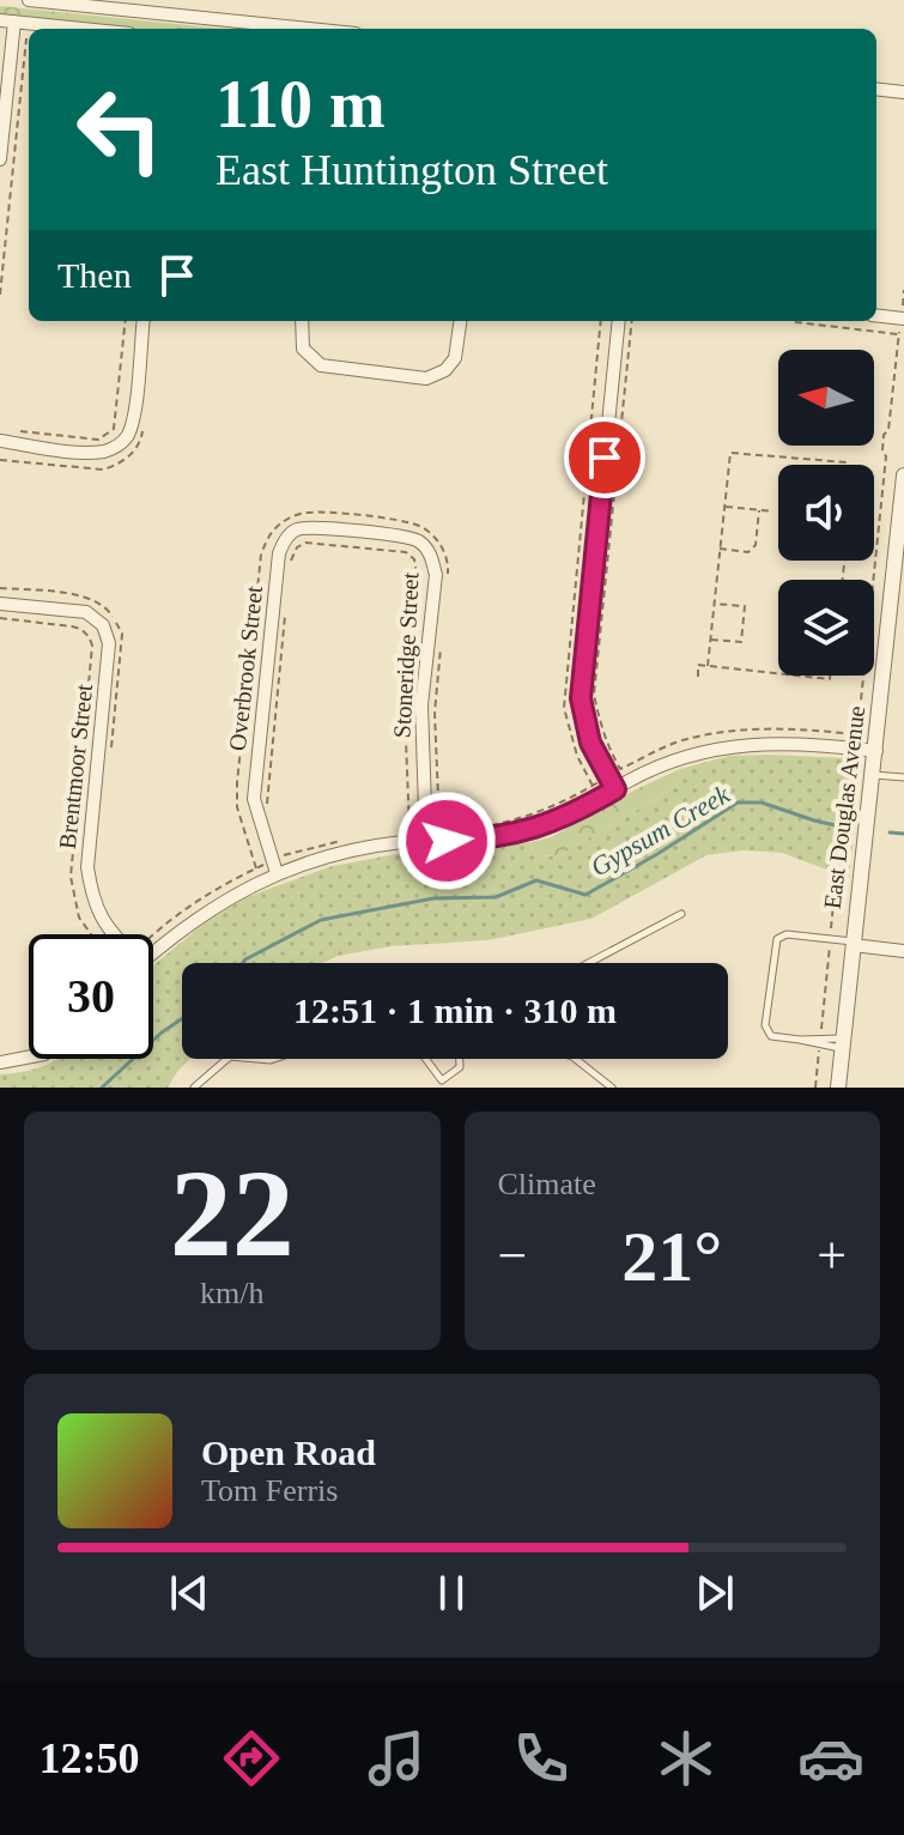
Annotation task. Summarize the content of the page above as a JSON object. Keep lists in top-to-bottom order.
{
  "streets": {
    "street": [
      "Stoneridge Street",
      "Overbrook Street",
      "Brentmoor Street",
      "East Douglas Avenue"
    ]
  },
  "crossings": [
    ["Stoneridge Street", "Overbrook Street"]
  ],
  "water": ["Gypsum Creek"],
  "north": "left",
  "page": {
    "turn": ["110 m", "East Huntington Street"],
    "then": "Then",
    "limit": "30",
    "trip": "12:51 · 1 min · 310 m",
    "tile": [
      ["22", "km/h"],
      "Climate"
    ],
    "heat": ["−", "21°", "+"],
    "song": ["Open Road", "Tom Ferris"],
    "tabs": "12:50"
  }
}
